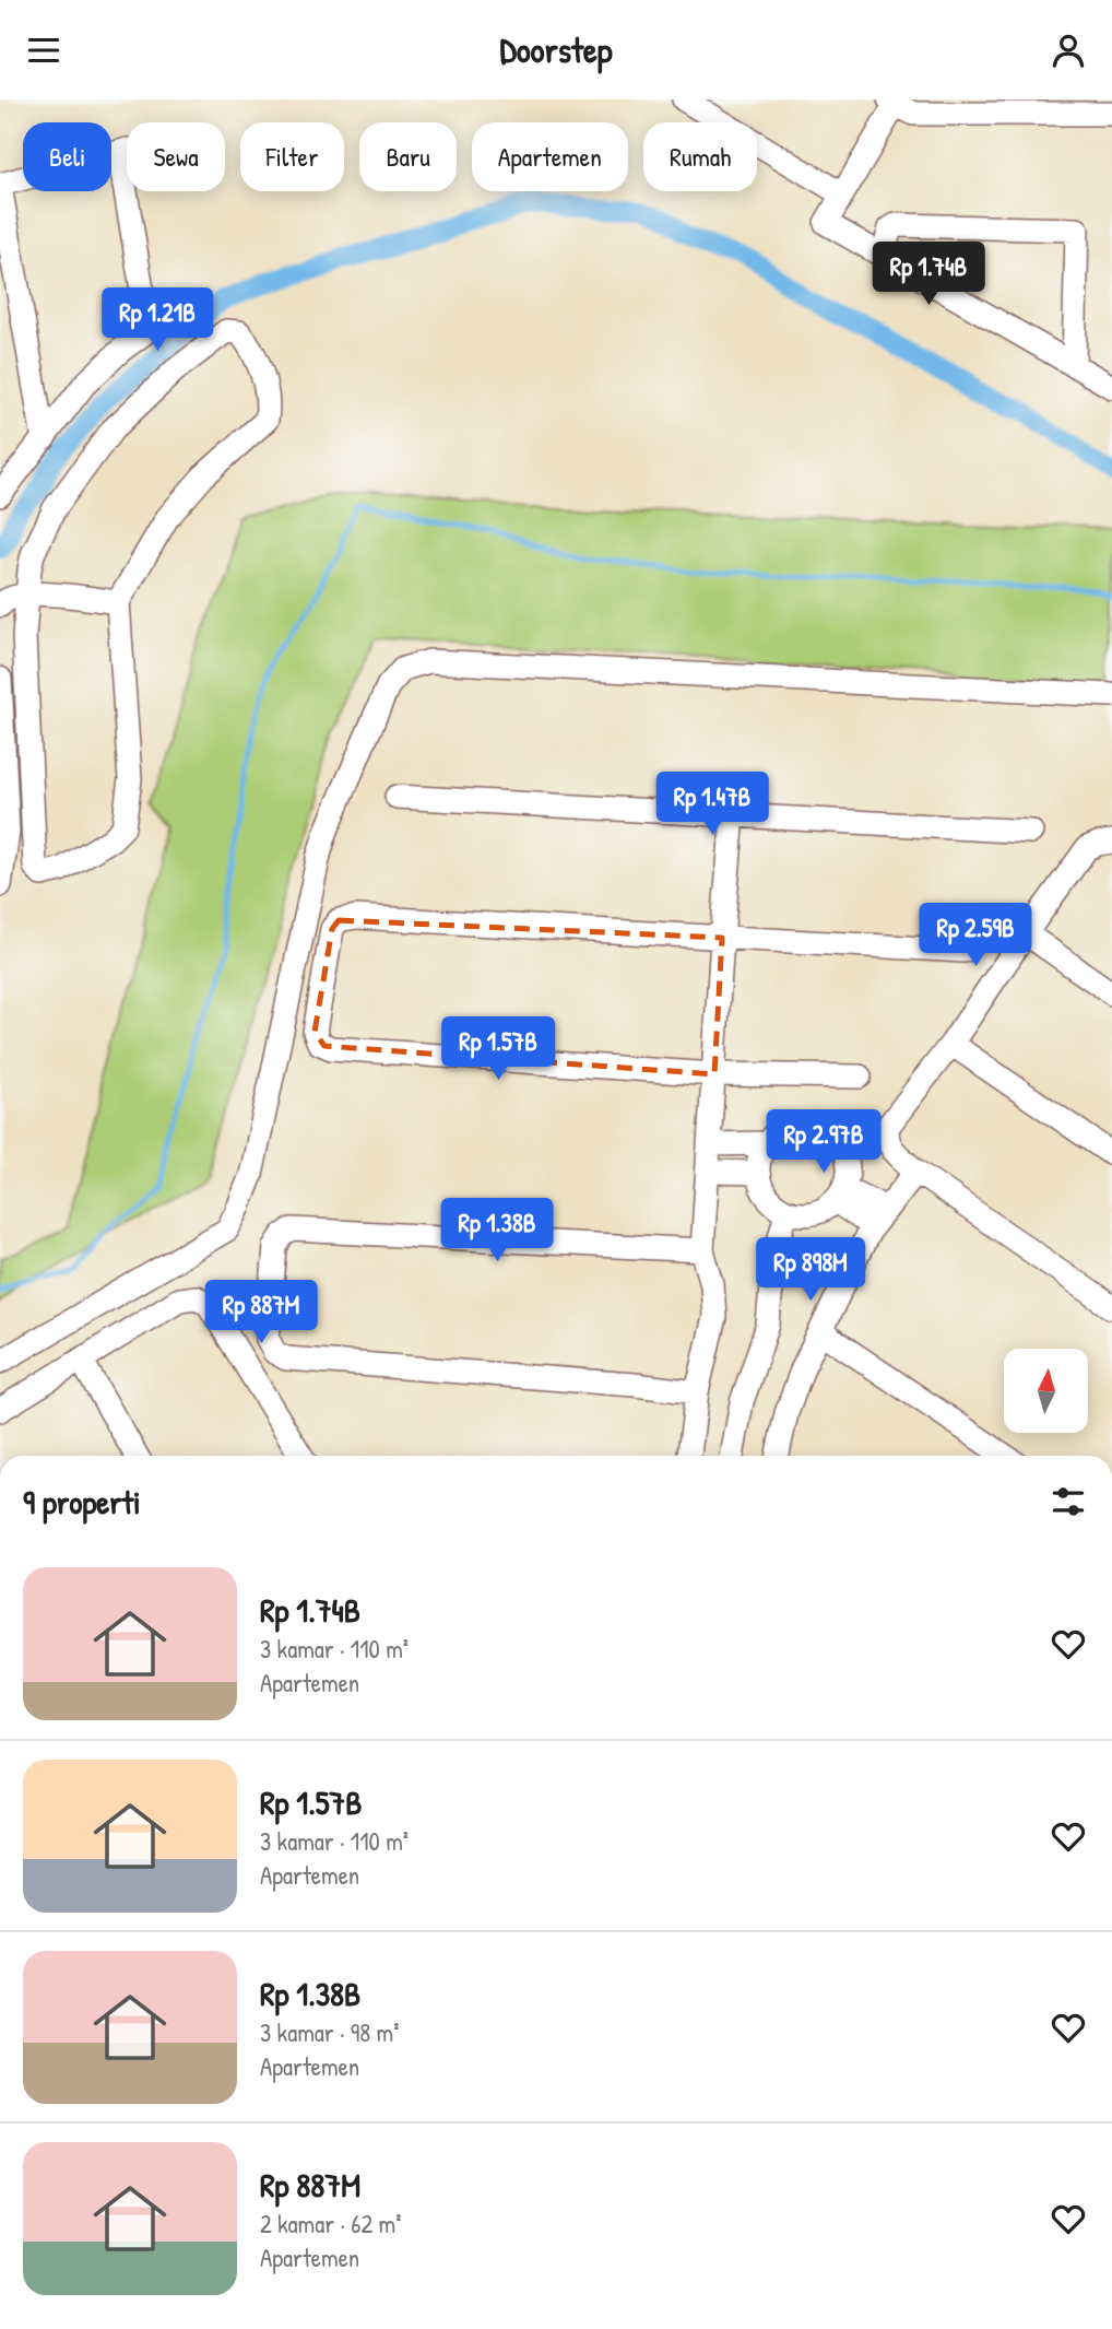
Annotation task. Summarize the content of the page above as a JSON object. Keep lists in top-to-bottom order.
{
  "north": "top",
  "page": {
    "header": "Doorstep",
    "chip": [
      "Beli",
      "Sewa",
      "Filter",
      "Baru",
      "Apartemen",
      "Rumah"
    ],
    "price": [
      "Rp 1.74B",
      "Rp 1.21B",
      "Rp 1.47B",
      "Rp 2.59B",
      "Rp 1.57B",
      "Rp 2.97B",
      "Rp 1.38B",
      "Rp 898M",
      "Rp 887M"
    ],
    "heading": "9 properti",
    "list": [
      {
        "name": "Rp 1.74B",
        "note": "3 kamar · 110 m² · Apartemen"
      },
      {
        "name": "Rp 1.57B",
        "note": "3 kamar · 110 m² · Apartemen"
      },
      {
        "name": "Rp 1.38B",
        "note": "3 kamar · 98 m² · Apartemen"
      },
      {
        "name": "Rp 887M",
        "note": "2 kamar · 62 m² · Apartemen"
      }
    ]
  }
}
